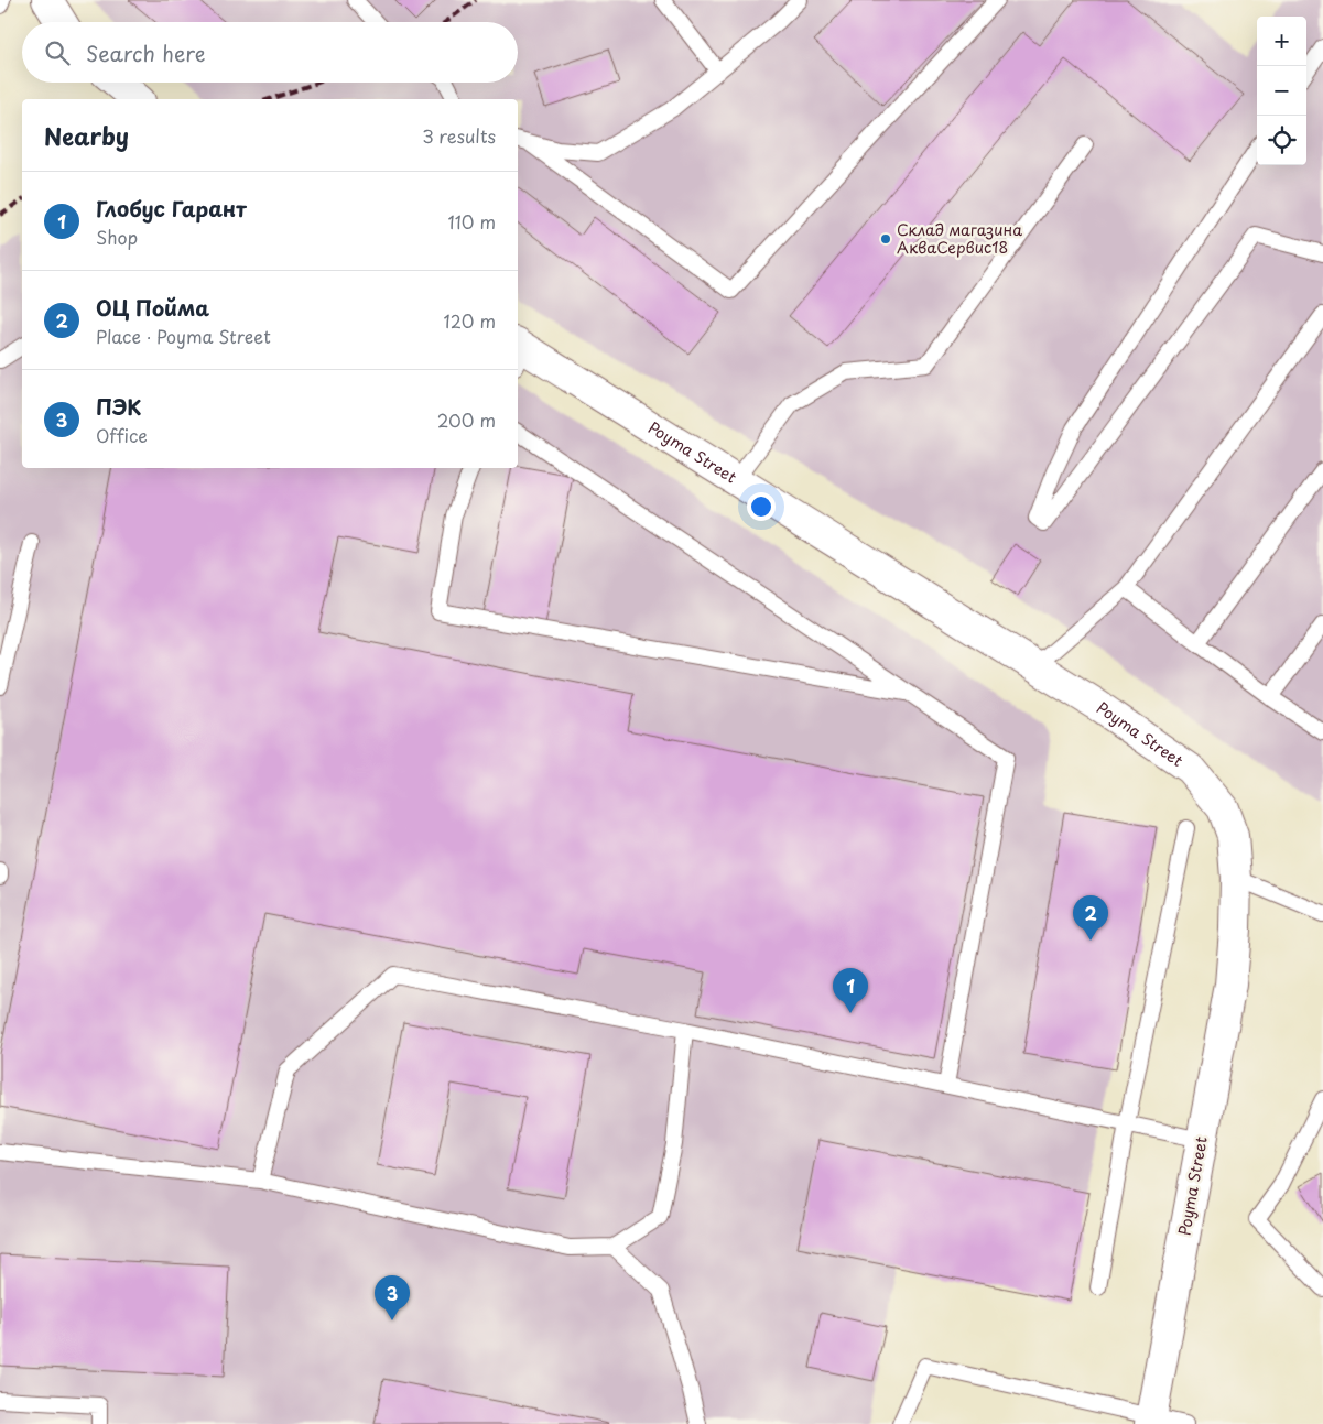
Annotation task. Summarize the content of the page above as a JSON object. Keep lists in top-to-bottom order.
{
  "streets": {
    "street": ["Poyma Street"]
  },
  "places": ["Склад магазина АкваСервис18"],
  "page": {
    "map_buttons": ["+", "−"],
    "search": "Search here",
    "heading": ["Nearby", "3 results"],
    "list": [
      {
        "mark": "1",
        "name": "Глобус Гарант",
        "note": "Shop",
        "value": "110 m"
      },
      {
        "mark": "2",
        "name": "ОЦ Пойма",
        "note": "Place · Poyma Street",
        "value": "120 m"
      },
      {
        "mark": "3",
        "name": "ПЭК",
        "note": "Office",
        "value": "200 m"
      }
    ],
    "pins": ["2", "1", "3"]
  }
}
